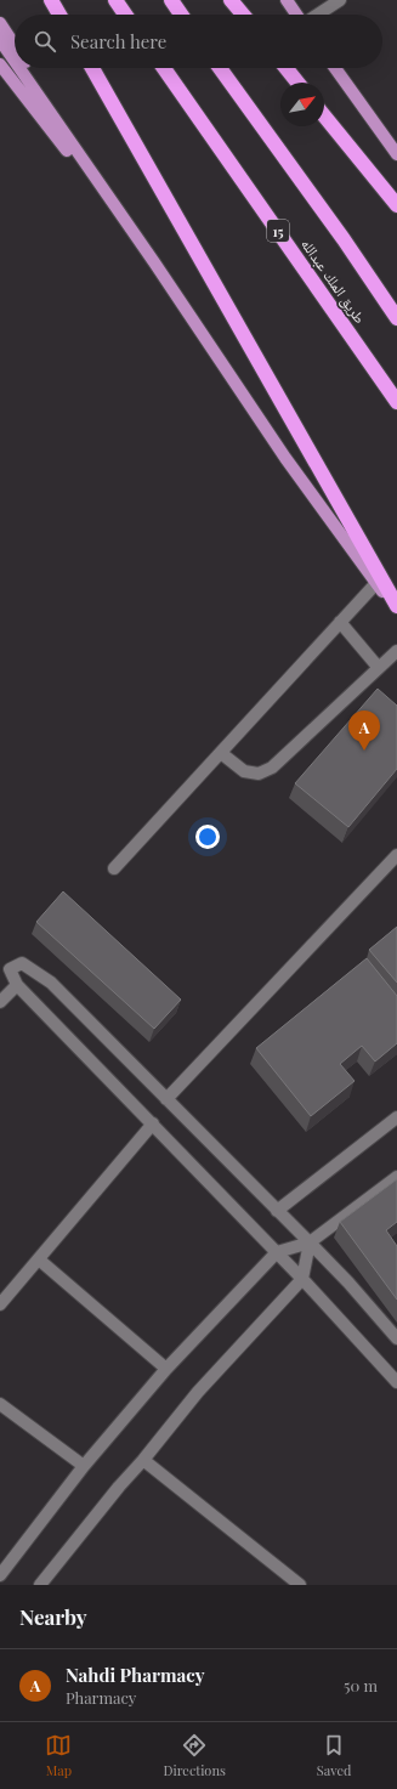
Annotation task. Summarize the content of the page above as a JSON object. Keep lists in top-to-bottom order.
{
  "streets": {
    "highway": ["15", "طريق الملك عبدالله"]
  },
  "north": "top right",
  "page": {
    "search": "Search here",
    "pins": "A",
    "heading": "Nearby",
    "list": [
      {
        "mark": "A",
        "name": "Nahdi Pharmacy",
        "note": "Pharmacy",
        "value": "50 m"
      }
    ],
    "nav": ["Map", "Directions", "Saved"]
  }
}
